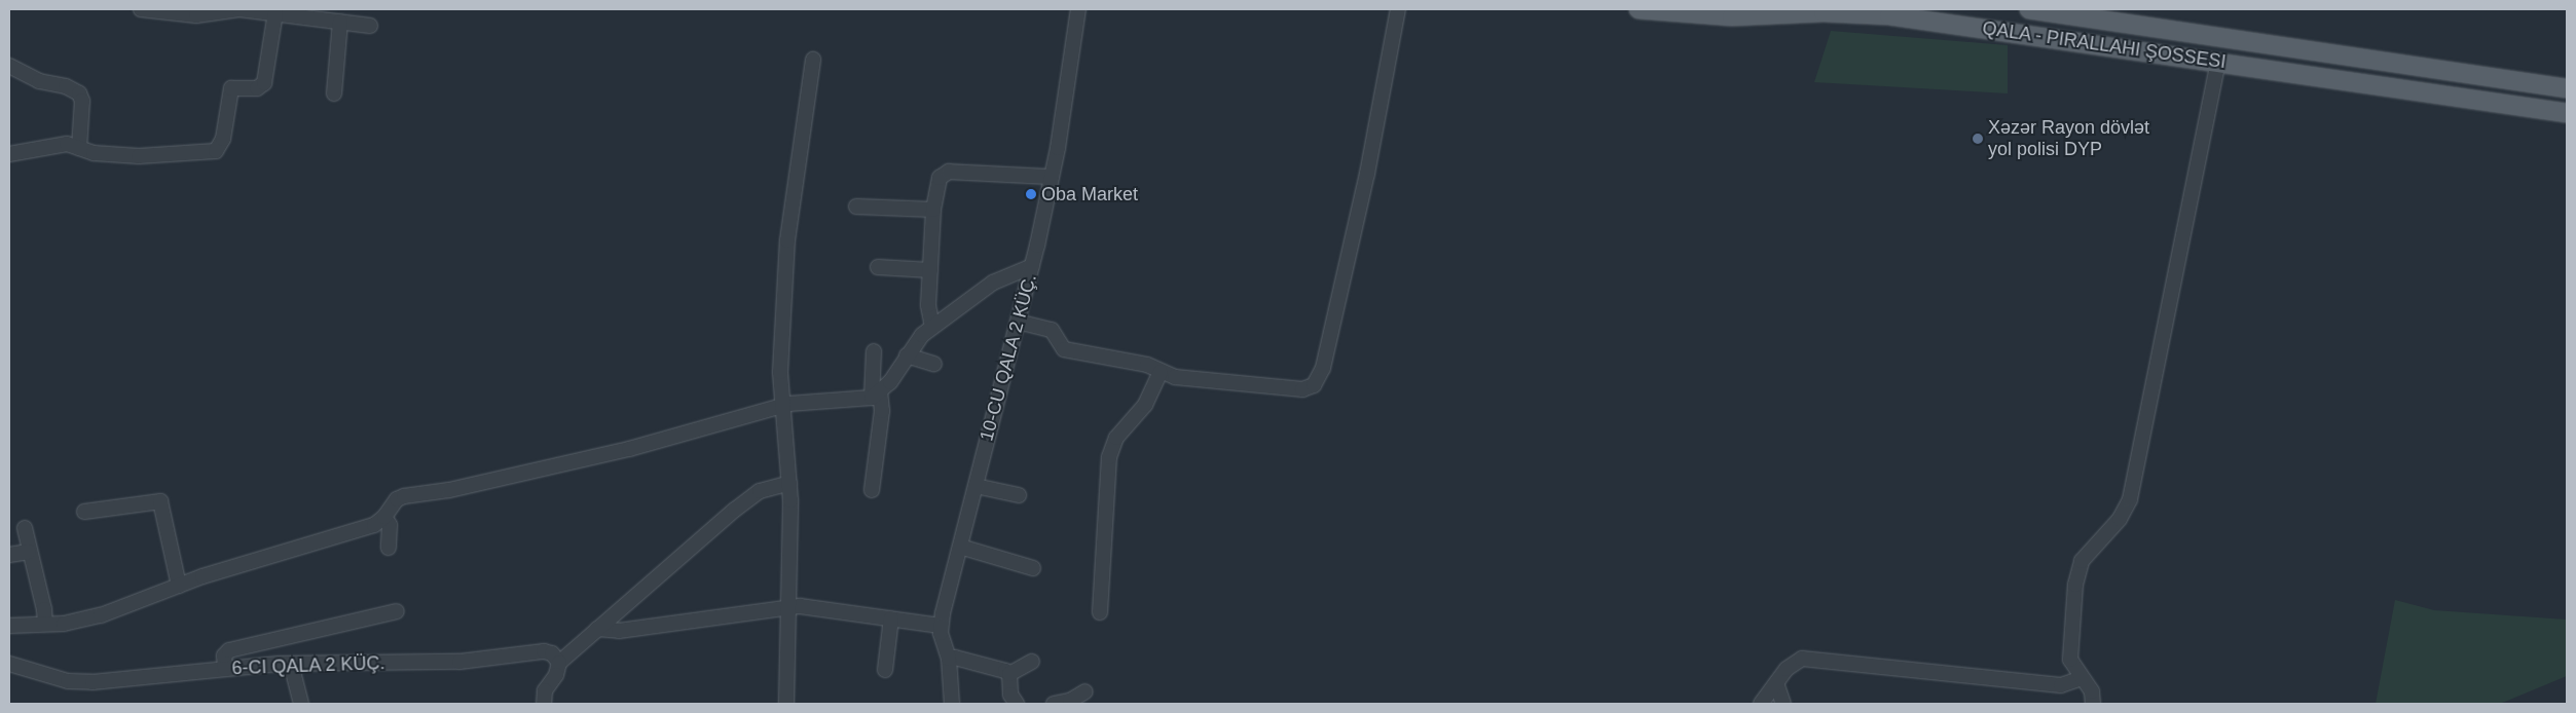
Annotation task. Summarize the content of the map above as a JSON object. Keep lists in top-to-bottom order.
{
  "streets": {
    "street": ["10-CU QALA 2 KÜÇ."]
  },
  "places": ["Xəzər Rayon dövlət yol polisi DYP", "Oba Market"]
}
